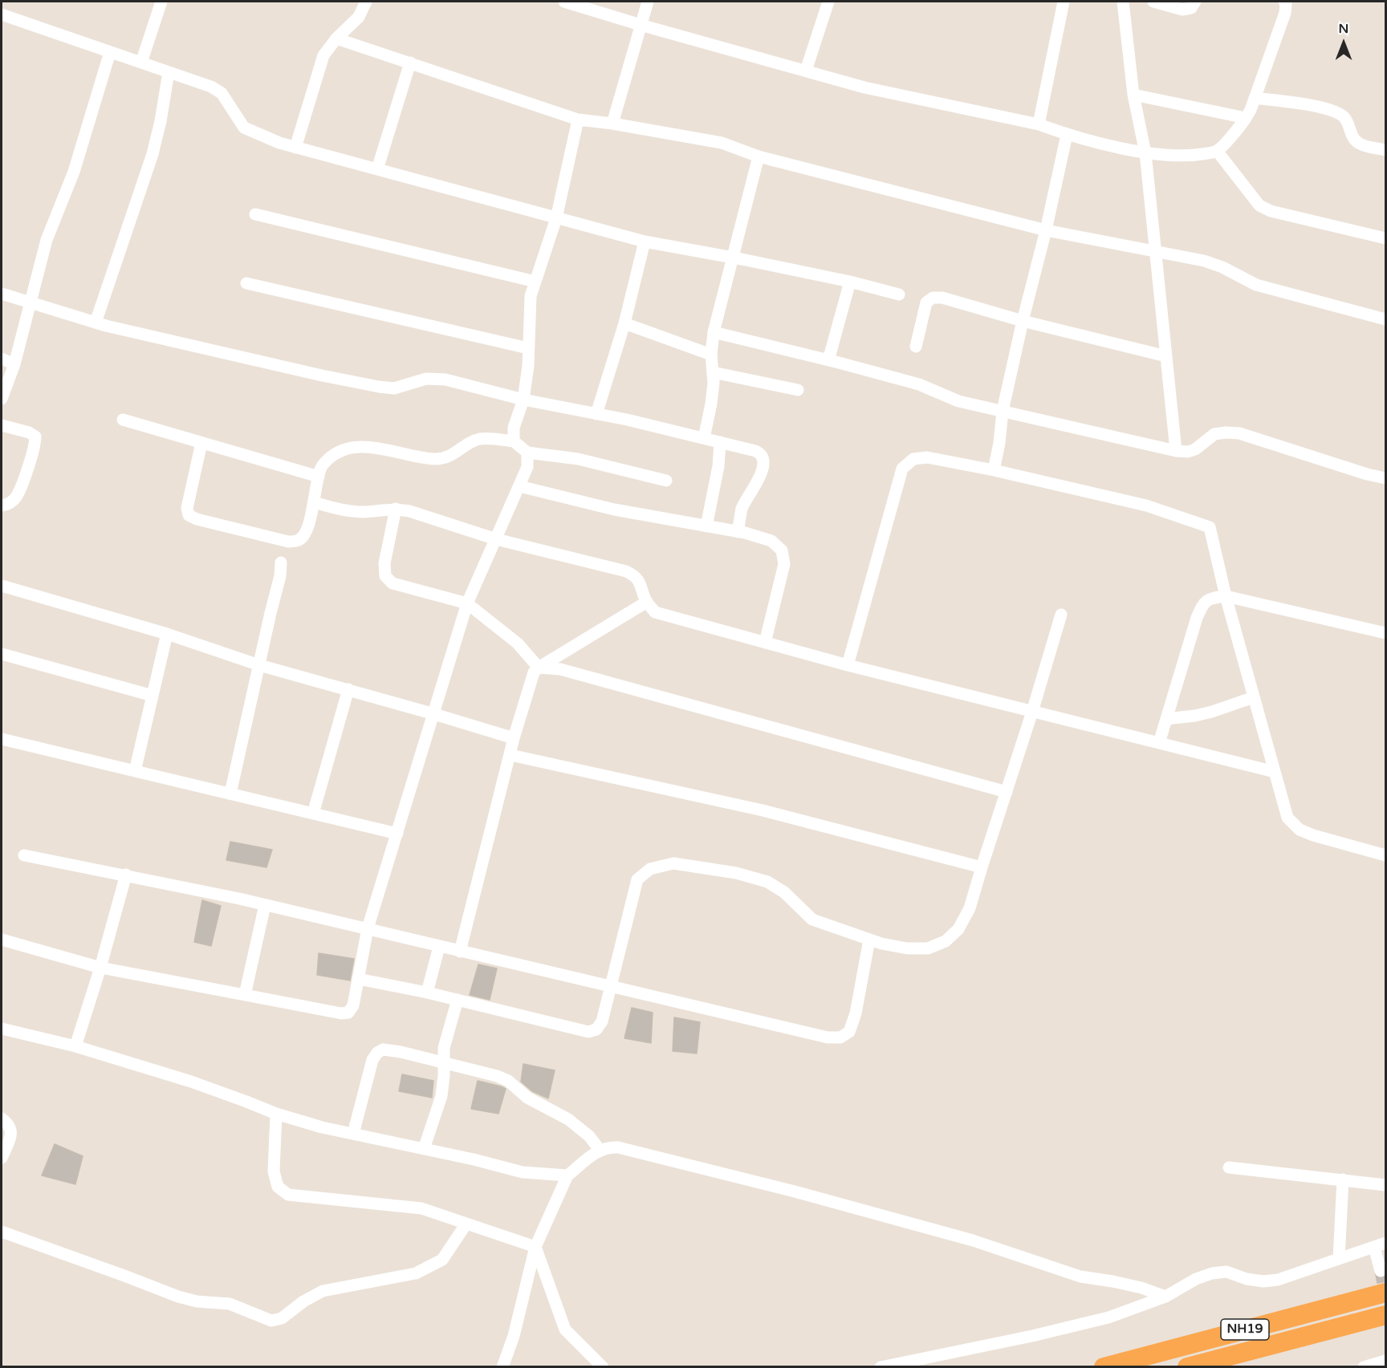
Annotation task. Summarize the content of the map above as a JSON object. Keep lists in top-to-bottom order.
{
  "streets": {
    "highway": ["NH19"]
  },
  "north": "top"
}
